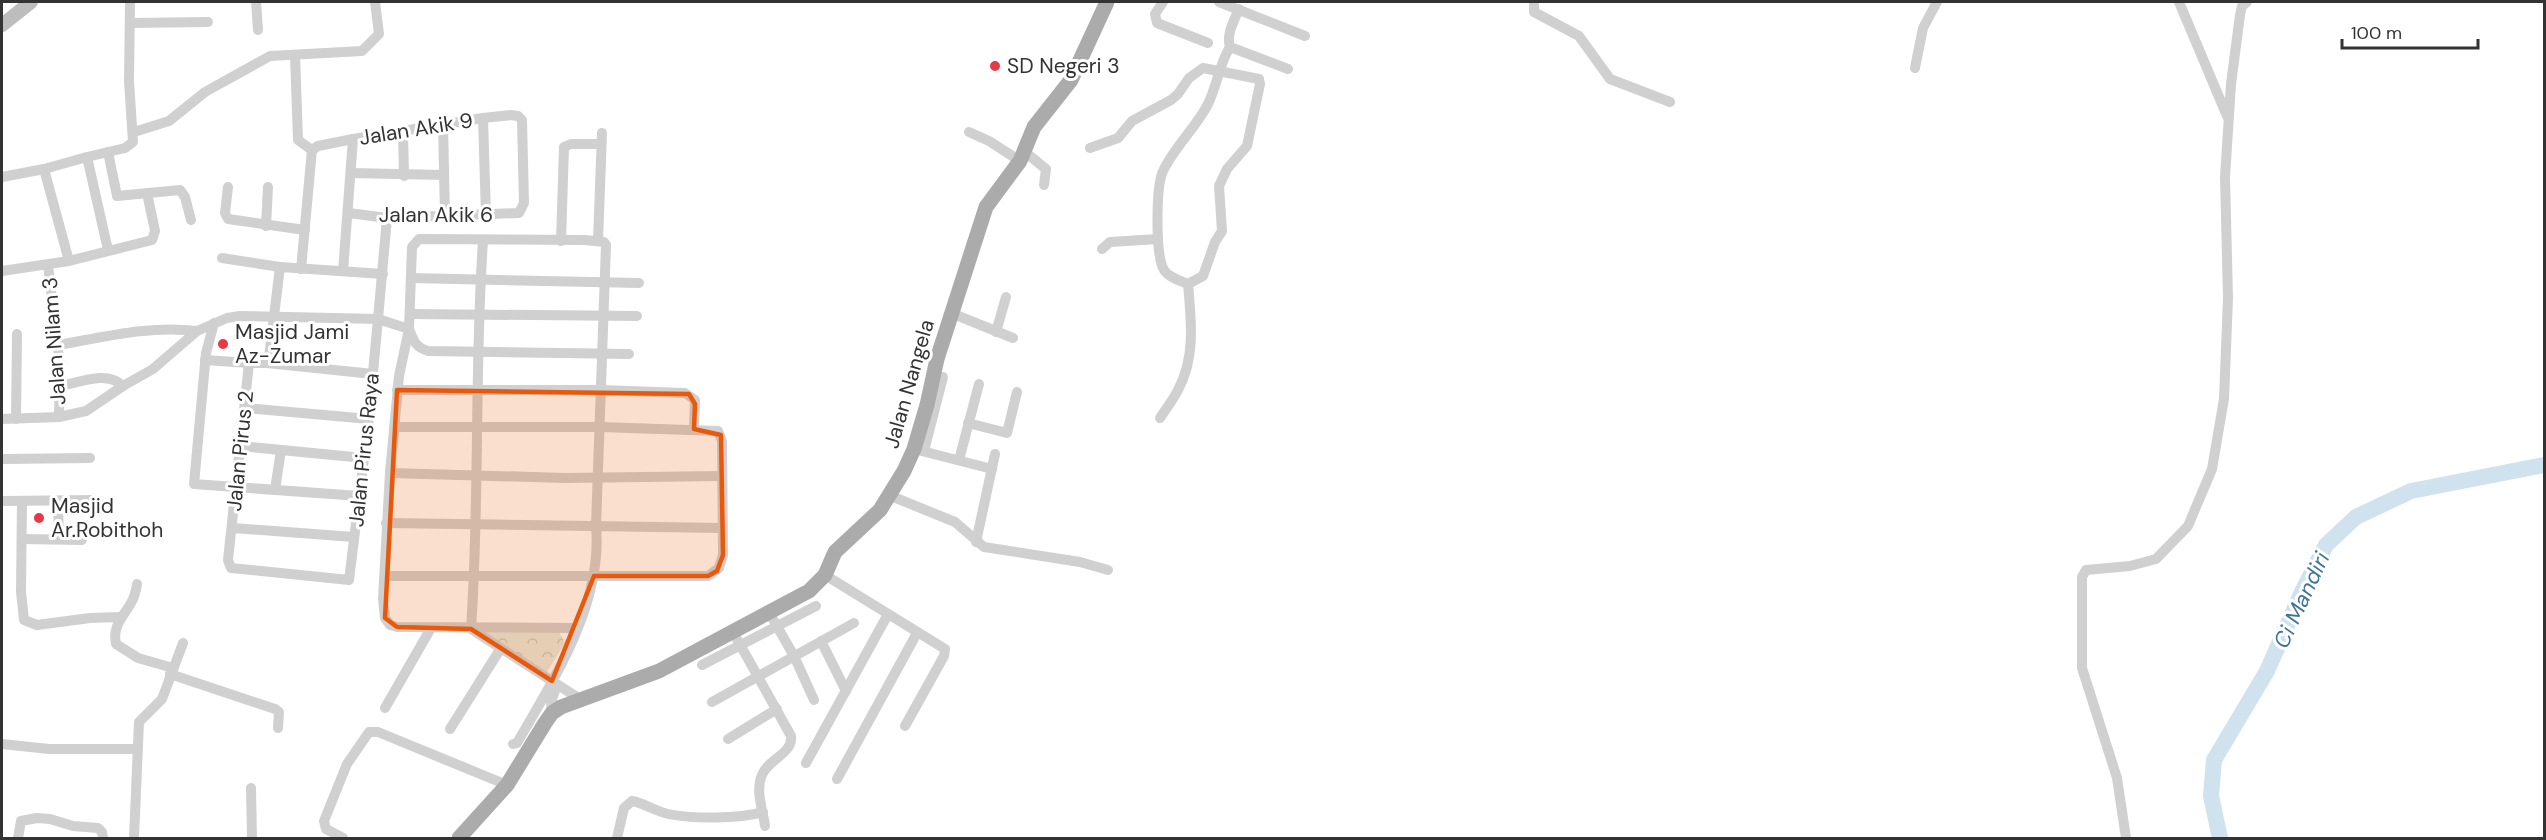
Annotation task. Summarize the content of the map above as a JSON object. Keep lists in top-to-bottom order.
{
  "streets": {
    "main road": ["Jalan Nangela"],
    "street": [
      "Jalan Akik 9",
      "Jalan Akik 6",
      "Jalan Nilam 3",
      "Jalan Pirus Raya",
      "Jalan Pirus 2"
    ]
  },
  "crossings": [
    ["Jalan Akik 9", "Jalan Akik 6"],
    ["Jalan Akik 6", "Jalan Pirus Raya"],
    ["Jalan Pirus Raya", "Jalan Pirus 2"]
  ],
  "water": ["Ci Mandiri"],
  "places": ["SD Negeri 3", "Masjid Jami Az-Zumar", "Masjid Ar.Robithoh"],
  "scale_bar": "100 m"
}
